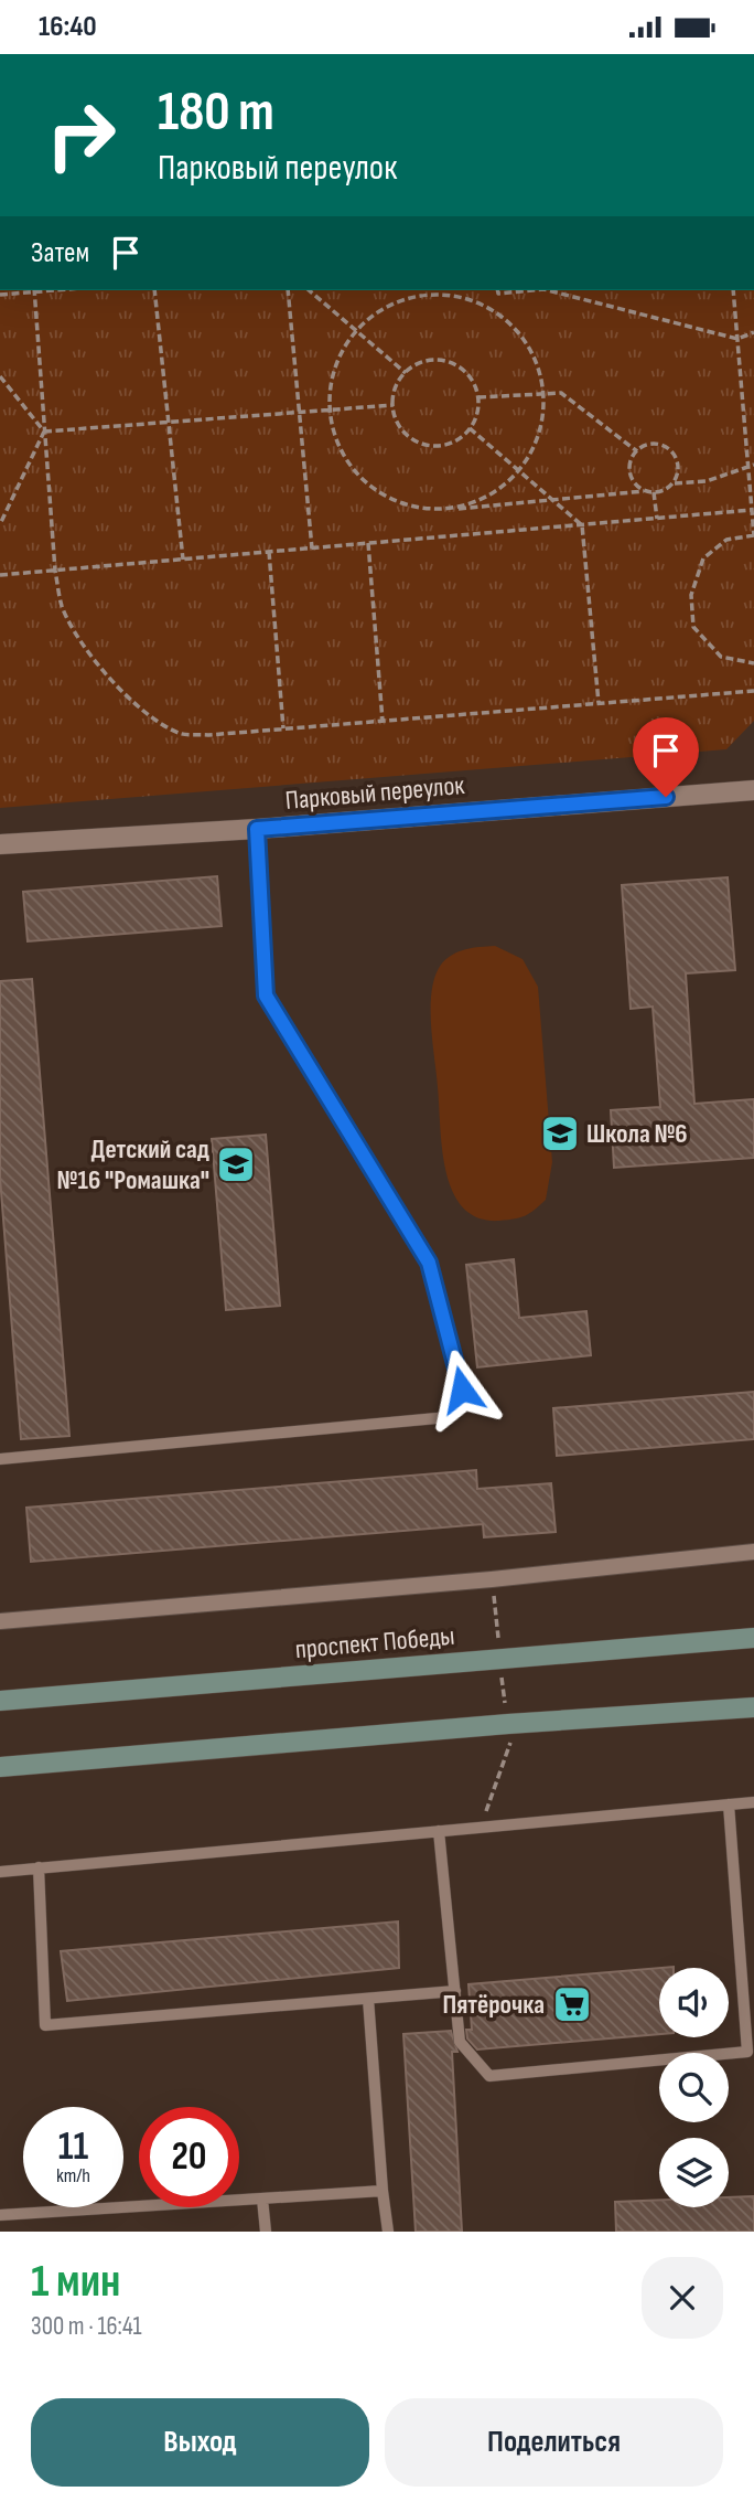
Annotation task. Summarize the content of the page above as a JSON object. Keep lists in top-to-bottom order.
{
  "streets": {
    "main road": ["проспект Победы"],
    "street": ["Парковый переулок"]
  },
  "places": {
    "school or university": ["Школа №6", "Детский сад №16 \"Ромашка\""],
    "supermarket": ["Пятёрочка"]
  },
  "page": {
    "status": "16:40",
    "turn": ["180 m", "Парковый переулок"],
    "then": "Затем",
    "speed": "11 km/h",
    "limit": "20",
    "heading": ["1 мин", "300 m · 16:41"],
    "buttons": ["Выход", "Поделиться"]
  }
}
